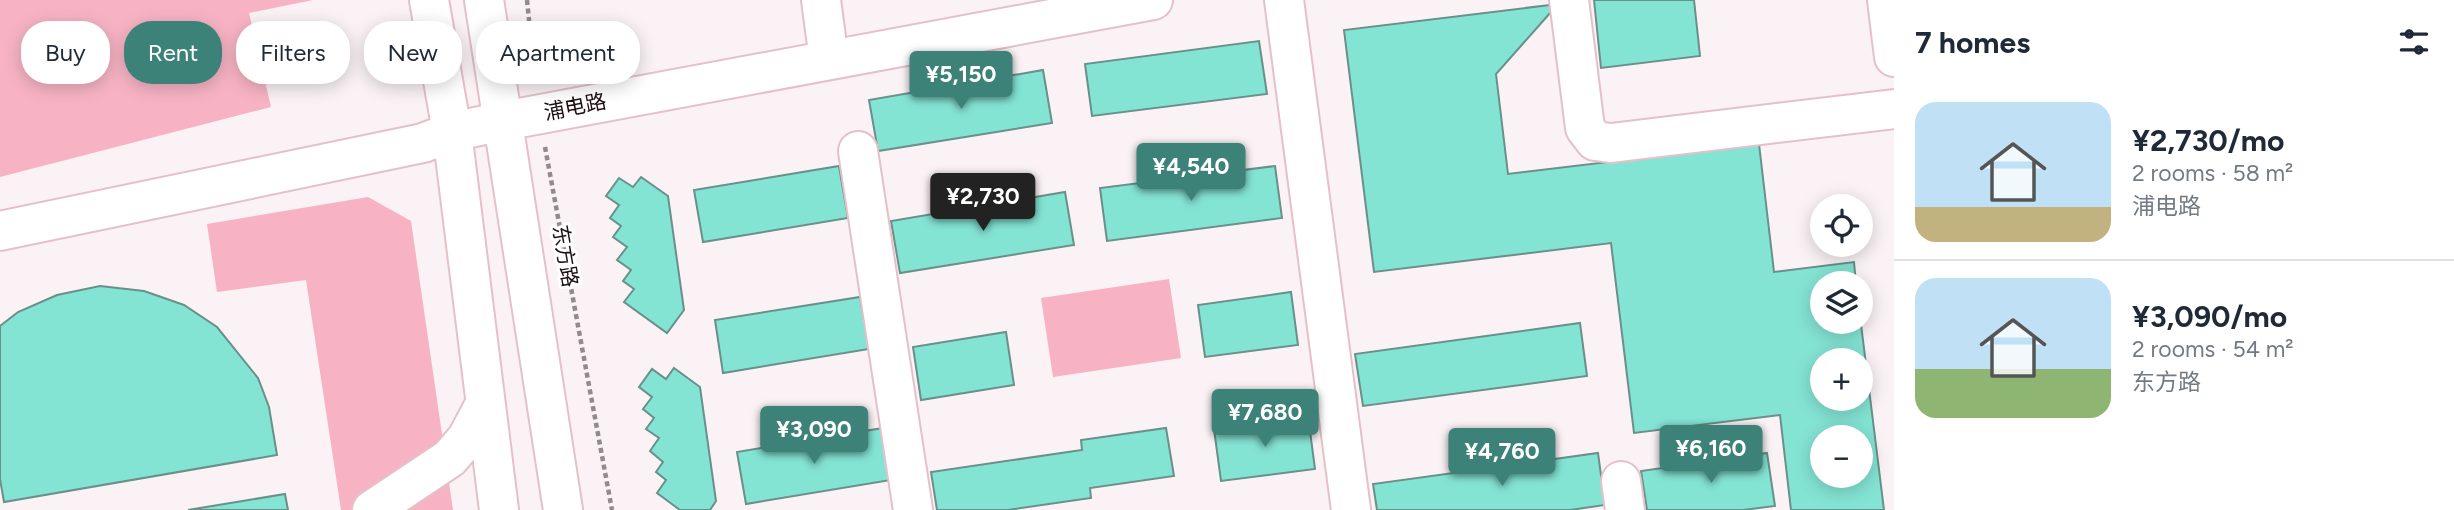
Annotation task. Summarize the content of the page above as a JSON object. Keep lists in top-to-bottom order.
{
  "streets": {
    "street": ["浦电路", "东方路"]
  },
  "crossings": [
    ["浦电路", "东方路"]
  ],
  "page": {
    "heading": "7 homes",
    "chip": [
      "Buy",
      "Rent",
      "Filters",
      "New",
      "Apartment"
    ],
    "price": [
      "¥5,150",
      "¥4,540",
      "¥2,730",
      "¥7,680",
      "¥3,090",
      "¥6,160",
      "¥4,760"
    ],
    "list": [
      {
        "name": "¥2,730/mo",
        "note": "2 rooms · 58 m² · 浦电路"
      },
      {
        "name": "¥3,090/mo",
        "note": "2 rooms · 54 m² · 东方路"
      }
    ],
    "map_buttons": ["+", "−"]
  }
}
